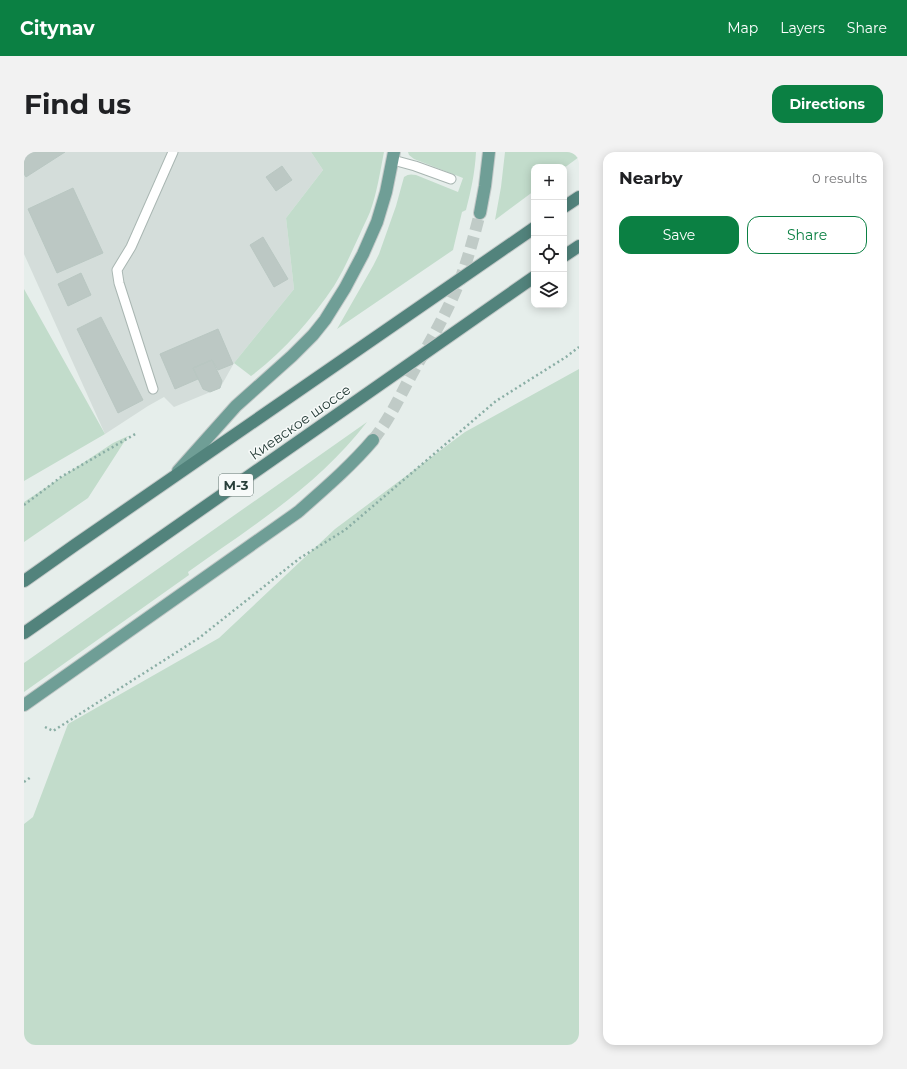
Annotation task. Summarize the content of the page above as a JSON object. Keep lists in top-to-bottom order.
{
  "streets": {
    "highway": ["Киевское шоссе", "М-3"]
  },
  "page": {
    "header": "Citynav",
    "nav": ["Map", "Layers", "Share"],
    "buttons": [
      "Directions",
      ["Save", "Share"]
    ],
    "title": "Find us",
    "heading": ["Nearby", "0 results"],
    "map_buttons": ["+", "−"]
  }
}
